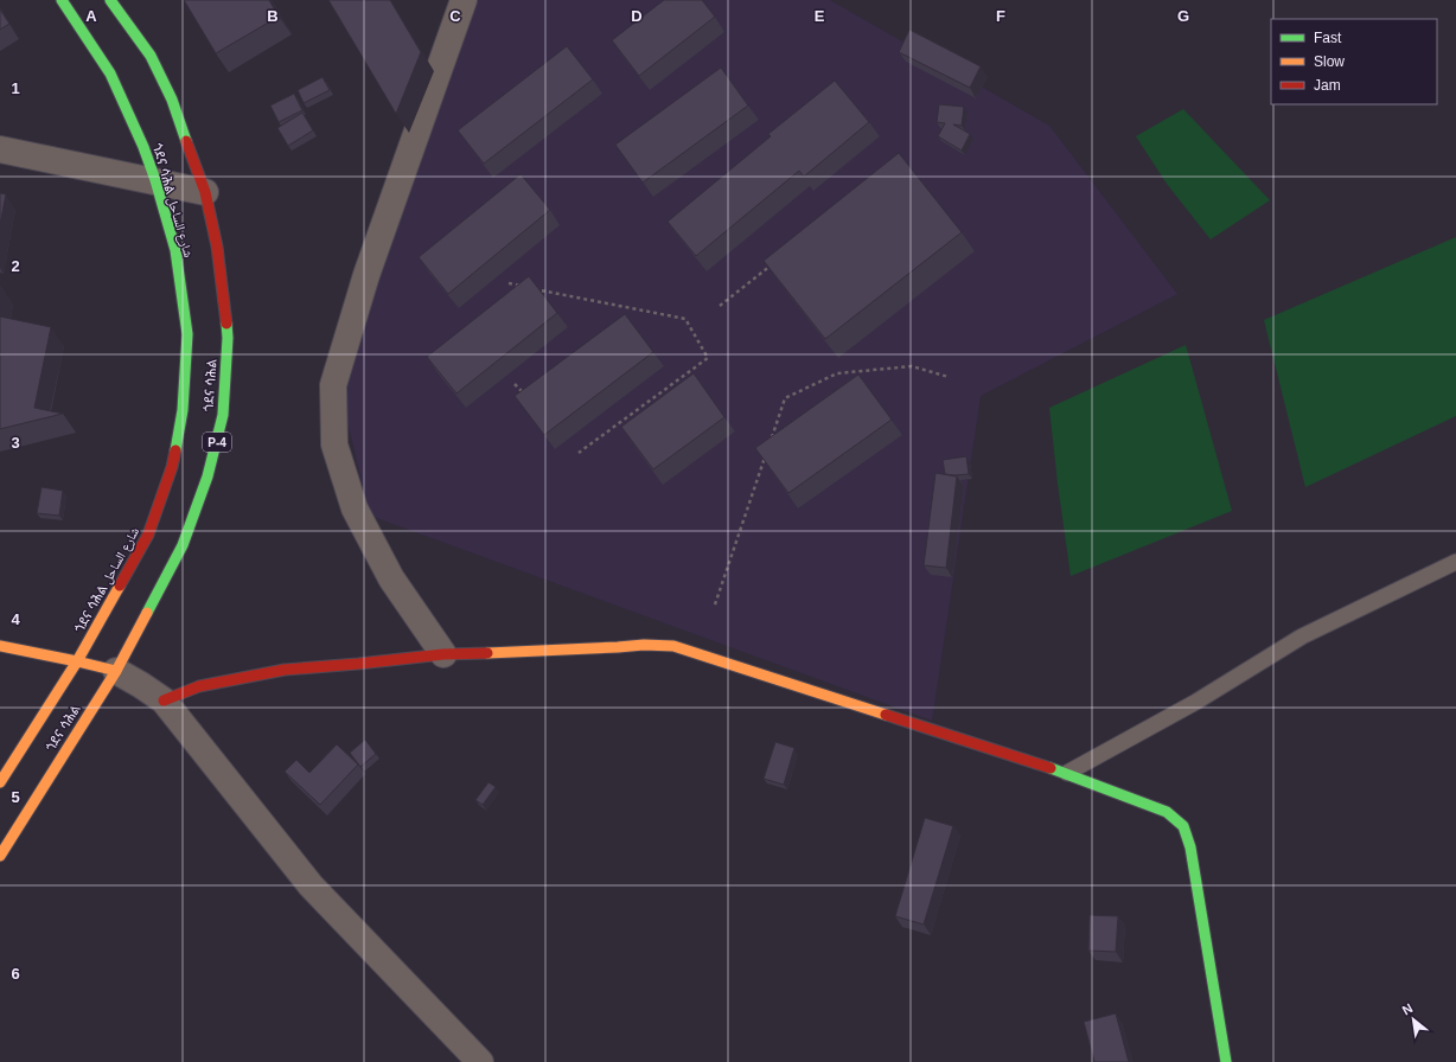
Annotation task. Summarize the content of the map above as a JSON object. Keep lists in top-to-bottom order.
{
  "streets": {
    "main road": ["ጎደና ሳሕል شارع الساحل", "ጎደና ሳሕል", "P-4"]
  },
  "legend": ["Fast", "Slow", "Jam"],
  "north": "top left",
  "grid": {
    "columns": [
      "A",
      "B",
      "C",
      "D",
      "E",
      "F",
      "G"
    ],
    "rows": [
      "1",
      "2",
      "3",
      "4",
      "5",
      "6"
    ]
  }
}
